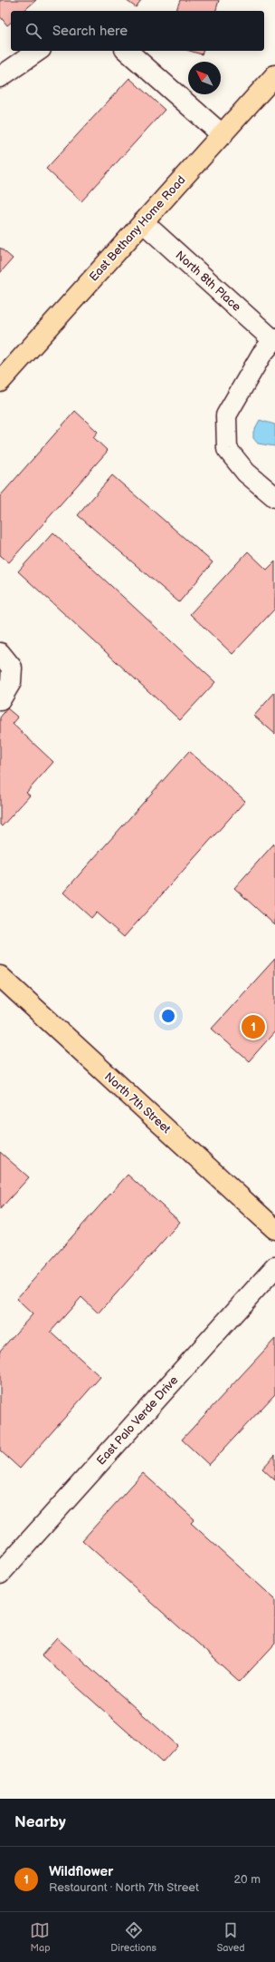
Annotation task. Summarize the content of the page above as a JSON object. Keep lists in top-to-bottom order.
{
  "streets": {
    "main road": ["East Bethany Home Road", "North 7th Street"],
    "street": ["North 8th Place", "East Palo Verde Drive"]
  },
  "crossings": [
    ["East Bethany Home Road", "North 8th Place"]
  ],
  "north": "top left",
  "page": {
    "search": "Search here",
    "pins": "1",
    "heading": "Nearby",
    "list": [
      {
        "mark": "1",
        "name": "Wildflower",
        "note": "Restaurant · North 7th Street",
        "value": "20 m"
      }
    ],
    "nav": ["Map", "Directions", "Saved"]
  }
}
